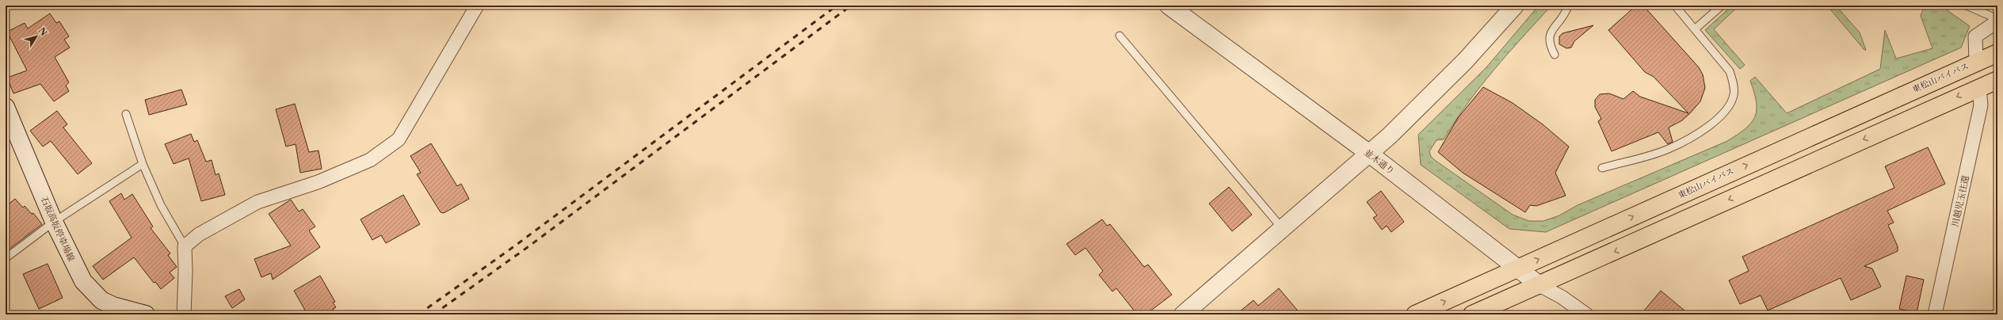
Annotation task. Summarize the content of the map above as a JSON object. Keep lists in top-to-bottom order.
{
  "streets": {
    "highway": ["東松山バイパス"],
    "street": ["並木通り", "川越児玉往還", "石坂高坂停車場線"]
  },
  "crossings": [
    ["東松山バイパス", "並木通り"]
  ],
  "north": "top right"
}
